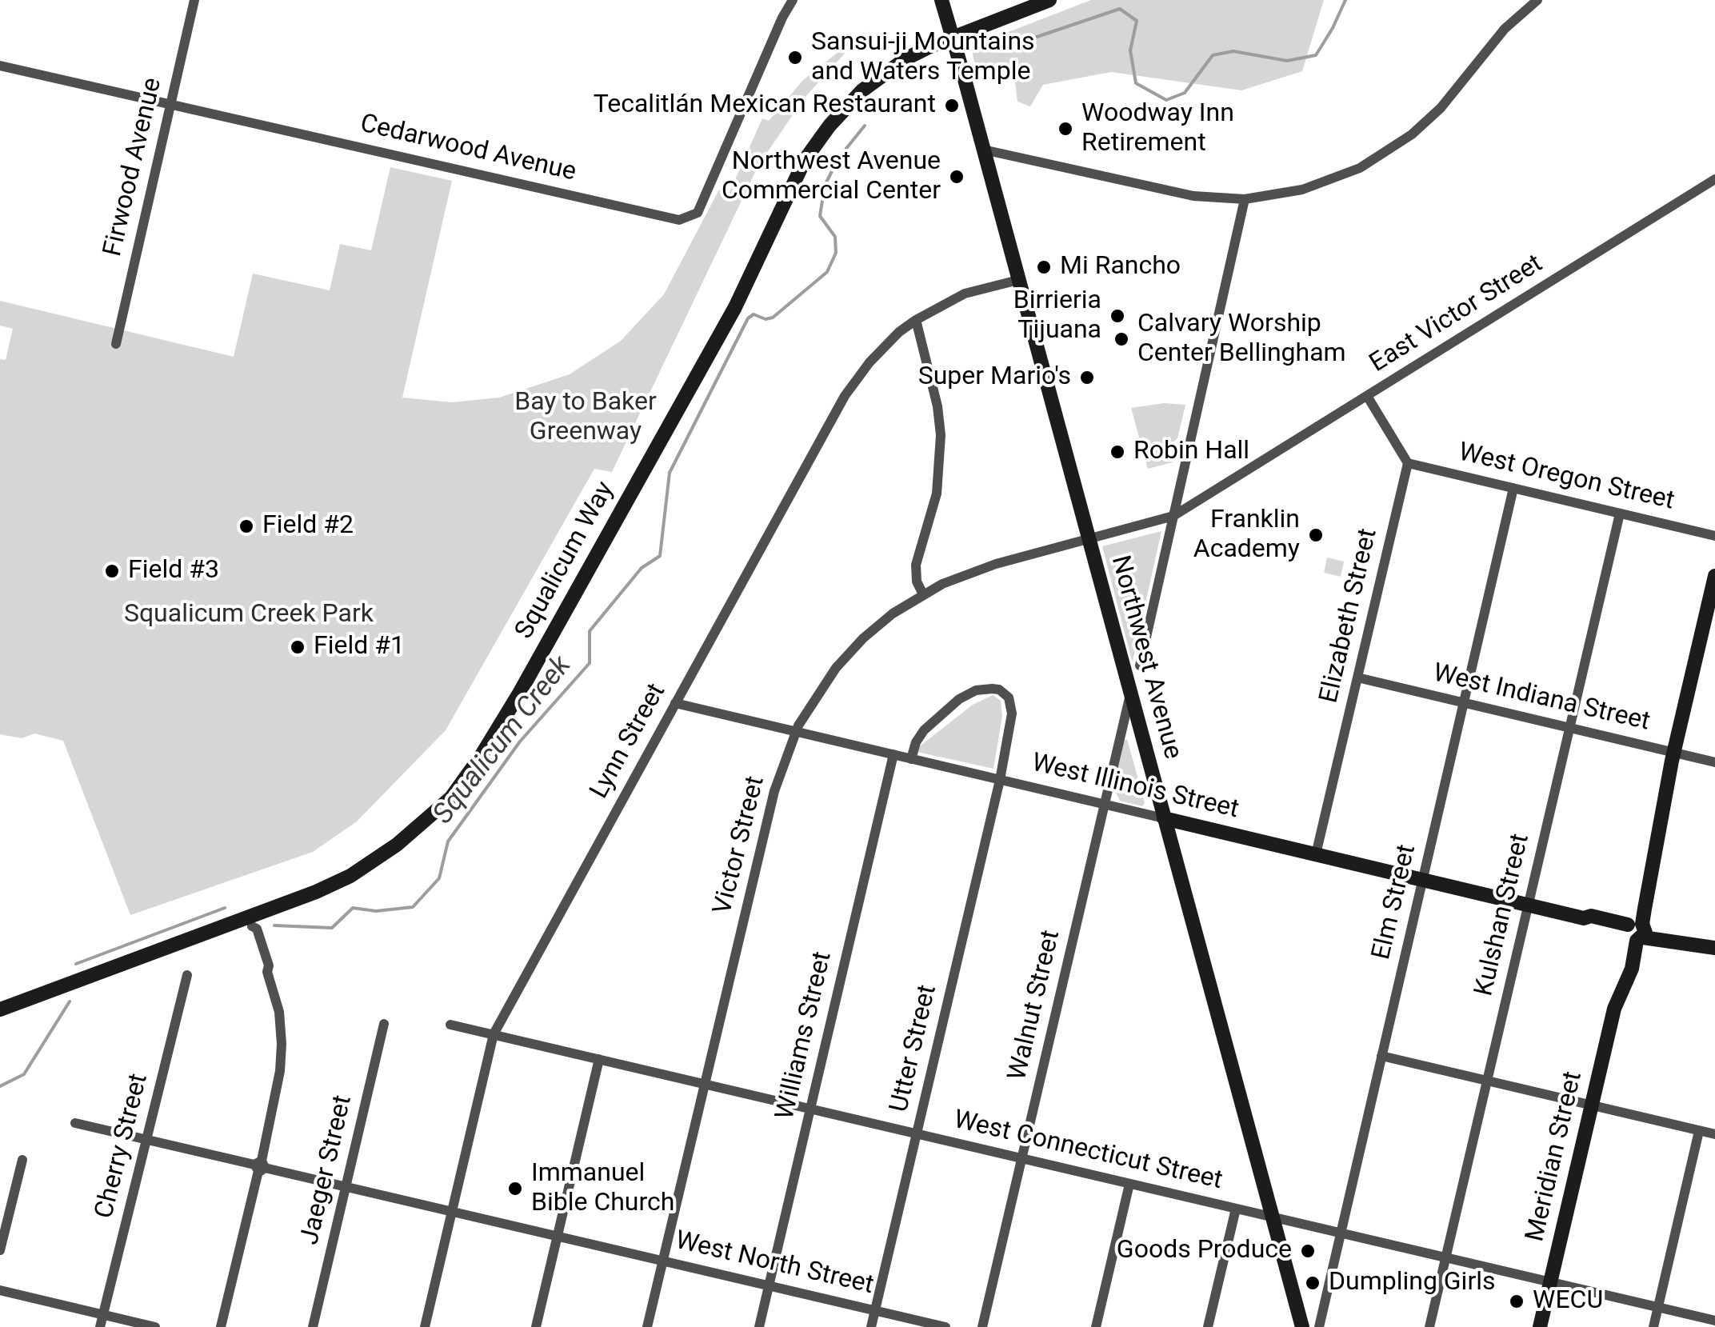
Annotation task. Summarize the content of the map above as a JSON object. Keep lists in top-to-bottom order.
{
  "streets": {
    "street": [
      "Cedarwood Avenue",
      "Firwood Avenue",
      "East Victor Street",
      "West Oregon Street",
      "Squalicum Way",
      "Elizabeth Street",
      "Northwest Avenue",
      "West Indiana Street",
      "Lynn Street",
      "West Illinois Street",
      "Victor Street",
      "Elm Street",
      "Kulshan Street",
      "Walnut Street",
      "Williams Street",
      "Utter Street",
      "Cherry Street",
      "West Connecticut Street",
      "Meridian Street",
      "Jaeger Street",
      "West North Street"
    ]
  },
  "crossings": [
    ["Cedarwood Avenue", "Firwood Avenue"],
    ["East Victor Street", "Northwest Avenue"],
    ["East Victor Street", "Victor Street"],
    ["West Oregon Street", "Elizabeth Street"],
    ["West Oregon Street", "Elm Street"],
    ["West Oregon Street", "Kulshan Street"],
    ["Elizabeth Street", "West Indiana Street"],
    ["Elizabeth Street", "West Illinois Street"],
    ["Northwest Avenue", "Lynn Street"],
    ["Northwest Avenue", "West Illinois Street"],
    ["Northwest Avenue", "Victor Street"],
    ["Northwest Avenue", "Walnut Street"],
    ["Northwest Avenue", "West Connecticut Street"],
    ["West Indiana Street", "Elm Street"],
    ["West Indiana Street", "Kulshan Street"],
    ["West Indiana Street", "Meridian Street"],
    ["Lynn Street", "West Illinois Street"],
    ["Lynn Street", "West Connecticut Street"],
    ["Lynn Street", "West North Street"],
    ["West Illinois Street", "Victor Street"],
    ["West Illinois Street", "Elm Street"],
    ["West Illinois Street", "Kulshan Street"],
    ["West Illinois Street", "Walnut Street"],
    ["West Illinois Street", "Williams Street"],
    ["West Illinois Street", "Utter Street"],
    ["West Illinois Street", "Meridian Street"],
    ["Victor Street", "West Connecticut Street"],
    ["Victor Street", "West North Street"],
    ["Elm Street", "West Connecticut Street"],
    ["Kulshan Street", "West Connecticut Street"],
    ["Walnut Street", "West Connecticut Street"],
    ["Williams Street", "West Connecticut Street"],
    ["Williams Street", "West North Street"],
    ["Utter Street", "West Connecticut Street"],
    ["Utter Street", "West North Street"],
    ["Cherry Street", "West North Street"],
    ["West Connecticut Street", "Meridian Street"],
    ["Jaeger Street", "West North Street"]
  ],
  "water": ["Squalicum Creek"],
  "parks": ["Bay to Baker Greenway", "Squalicum Creek Park"],
  "places": [
    "Sansui-ji Mountains and Waters Temple",
    "Tecalitlán Mexican Restaurant",
    "Woodway Inn Retirement",
    "Northwest Avenue Commercial Center",
    "Mi Rancho",
    "Birrieria Tijuana",
    "Calvary Worship Center Bellingham",
    "Super Mario's",
    "Robin Hall",
    "Field #2",
    "Franklin Academy",
    "Field #3",
    "Field #1",
    "Immanuel Bible Church",
    "Goods Produce",
    "Dumpling Girls",
    "WECU"
  ]
}
